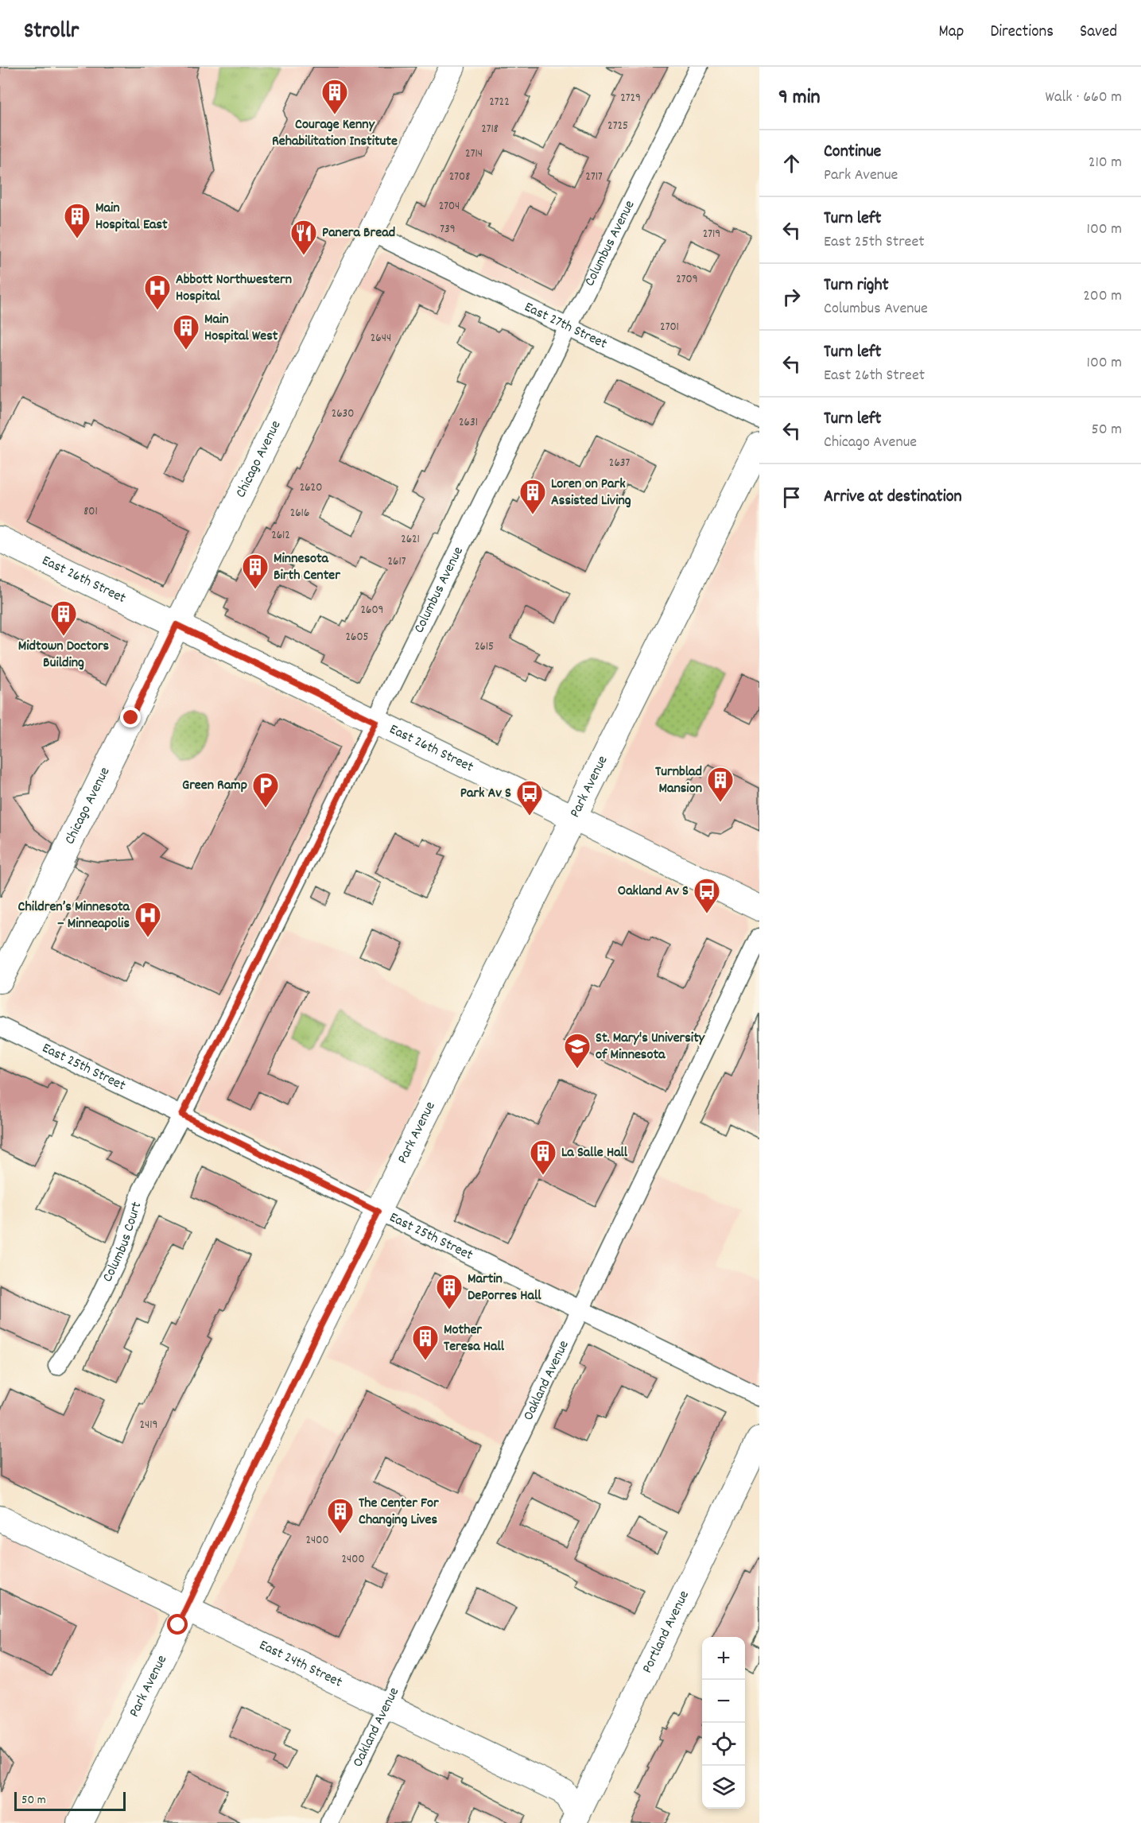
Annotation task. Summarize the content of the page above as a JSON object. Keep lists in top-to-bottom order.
{
  "streets": {
    "street": [
      "Columbus Avenue",
      "East 27th Street",
      "Chicago Avenue",
      "East 26th Street",
      "Park Avenue",
      "East 25th Street",
      "Columbus Court",
      "Oakland Avenue",
      "Portland Avenue",
      "East 24th Street"
    ]
  },
  "crossings": [
    ["Columbus Avenue", "East 27th Street"],
    ["Columbus Avenue", "East 26th Street"],
    ["Columbus Avenue", "East 25th Street"],
    ["Columbus Avenue", "Columbus Court"],
    ["East 27th Street", "Chicago Avenue"],
    ["Chicago Avenue", "East 26th Street"],
    ["East 26th Street", "Park Avenue"],
    ["Park Avenue", "East 25th Street"],
    ["Park Avenue", "East 24th Street"],
    ["East 25th Street", "Columbus Court"],
    ["East 25th Street", "Oakland Avenue"],
    ["Oakland Avenue", "East 24th Street"],
    ["Portland Avenue", "East 24th Street"]
  ],
  "places": {
    "building": [
      "Courage Kenny Rehabilitation Institute",
      "Main Hospital East",
      "Main Hospital West",
      "Loren on Park Assisted Living",
      "Minnesota Birth Center",
      "Midtown Doctors Building",
      "Turnblad Mansion",
      "La Salle Hall",
      "Martin DePorres Hall",
      "Mother Teresa Hall",
      "The Center For Changing Lives"
    ],
    "restaurant": ["Panera Bread"],
    "hospital": ["Abbott Northwestern Hospital", "Children’s Minnesota – Minneapolis"],
    "parking": ["Green Ramp"],
    "bus stop": ["Park Av S", "Oakland Av S"],
    "school or university": ["St. Mary's University of Minnesota"]
  },
  "house_numbers": [
    "2729",
    "2722",
    "2725",
    "2718",
    "2714",
    "2708",
    "2717",
    "2704",
    "739",
    "2719",
    "2709",
    "2701",
    "2644",
    "2630",
    "2631",
    "2637",
    "2620",
    "801",
    "2616",
    "2612",
    "2621",
    "2617",
    "2609",
    "2605",
    "2615",
    "2419",
    "2400",
    "2400"
  ],
  "scale_bar": "50 m",
  "page": {
    "header": "Strollr",
    "nav": ["Map", "Directions", "Saved"],
    "heading": ["9 min", "Walk · 660 m"],
    "list": [
      ["Continue", "Park Avenue", "210 m"],
      ["Turn left", "East 25th Street", "100 m"],
      ["Turn right", "Columbus Avenue", "200 m"],
      ["Turn left", "East 26th Street", "100 m"],
      ["Turn left", "Chicago Avenue", "50 m"],
      "Arrive at destination"
    ],
    "map_buttons": ["+", "−"],
    "scale": "50 m"
  }
}
